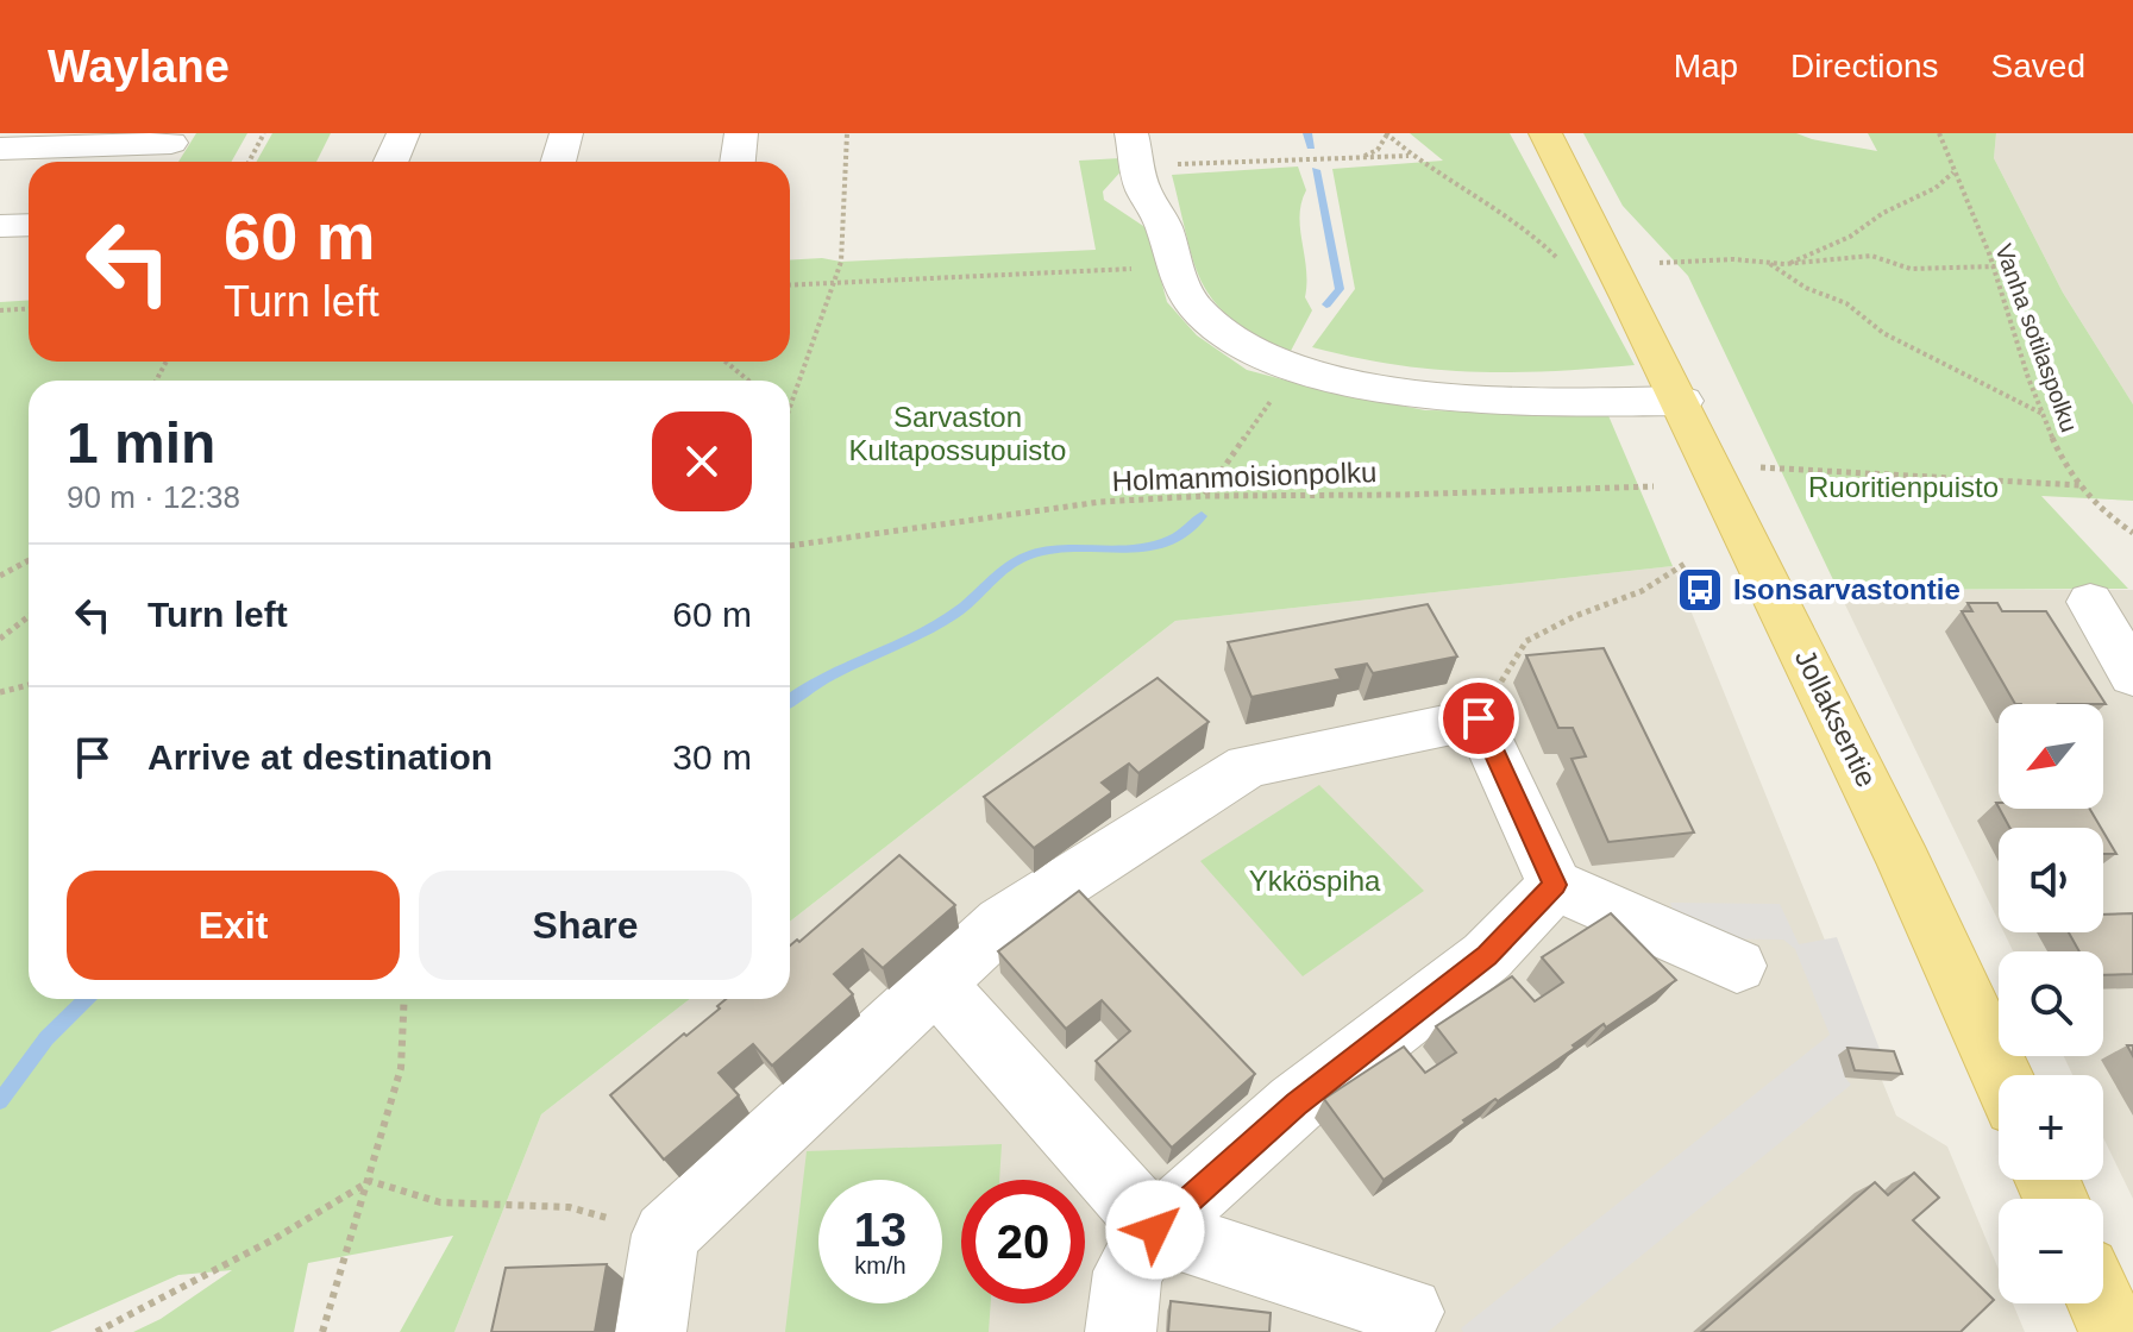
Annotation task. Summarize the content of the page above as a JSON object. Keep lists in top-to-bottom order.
{
  "streets": {
    "main road": ["Jollaksentie"],
    "path": ["Vanha sotilaspolku", "Holmanmoisionpolku"]
  },
  "parks": ["Sarvaston Kultapossupuisto", "Ruoritienpuisto", "Ykköspiha"],
  "places": {
    "bus stop": ["Isonsarvastontie"]
  },
  "north": "bottom left",
  "page": {
    "header": "Waylane",
    "nav": ["Map", "Directions", "Saved"],
    "turn": ["60 m", "Turn left"],
    "heading": ["1 min", "90 m · 12:38"],
    "list": [
      {
        "name": "Turn left",
        "value": "60 m"
      },
      {
        "name": "Arrive at destination",
        "value": "30 m"
      }
    ],
    "map_buttons": ["+", "−"],
    "buttons": ["Exit", "Share"],
    "speed": "13 km/h",
    "limit": "20"
  }
}
